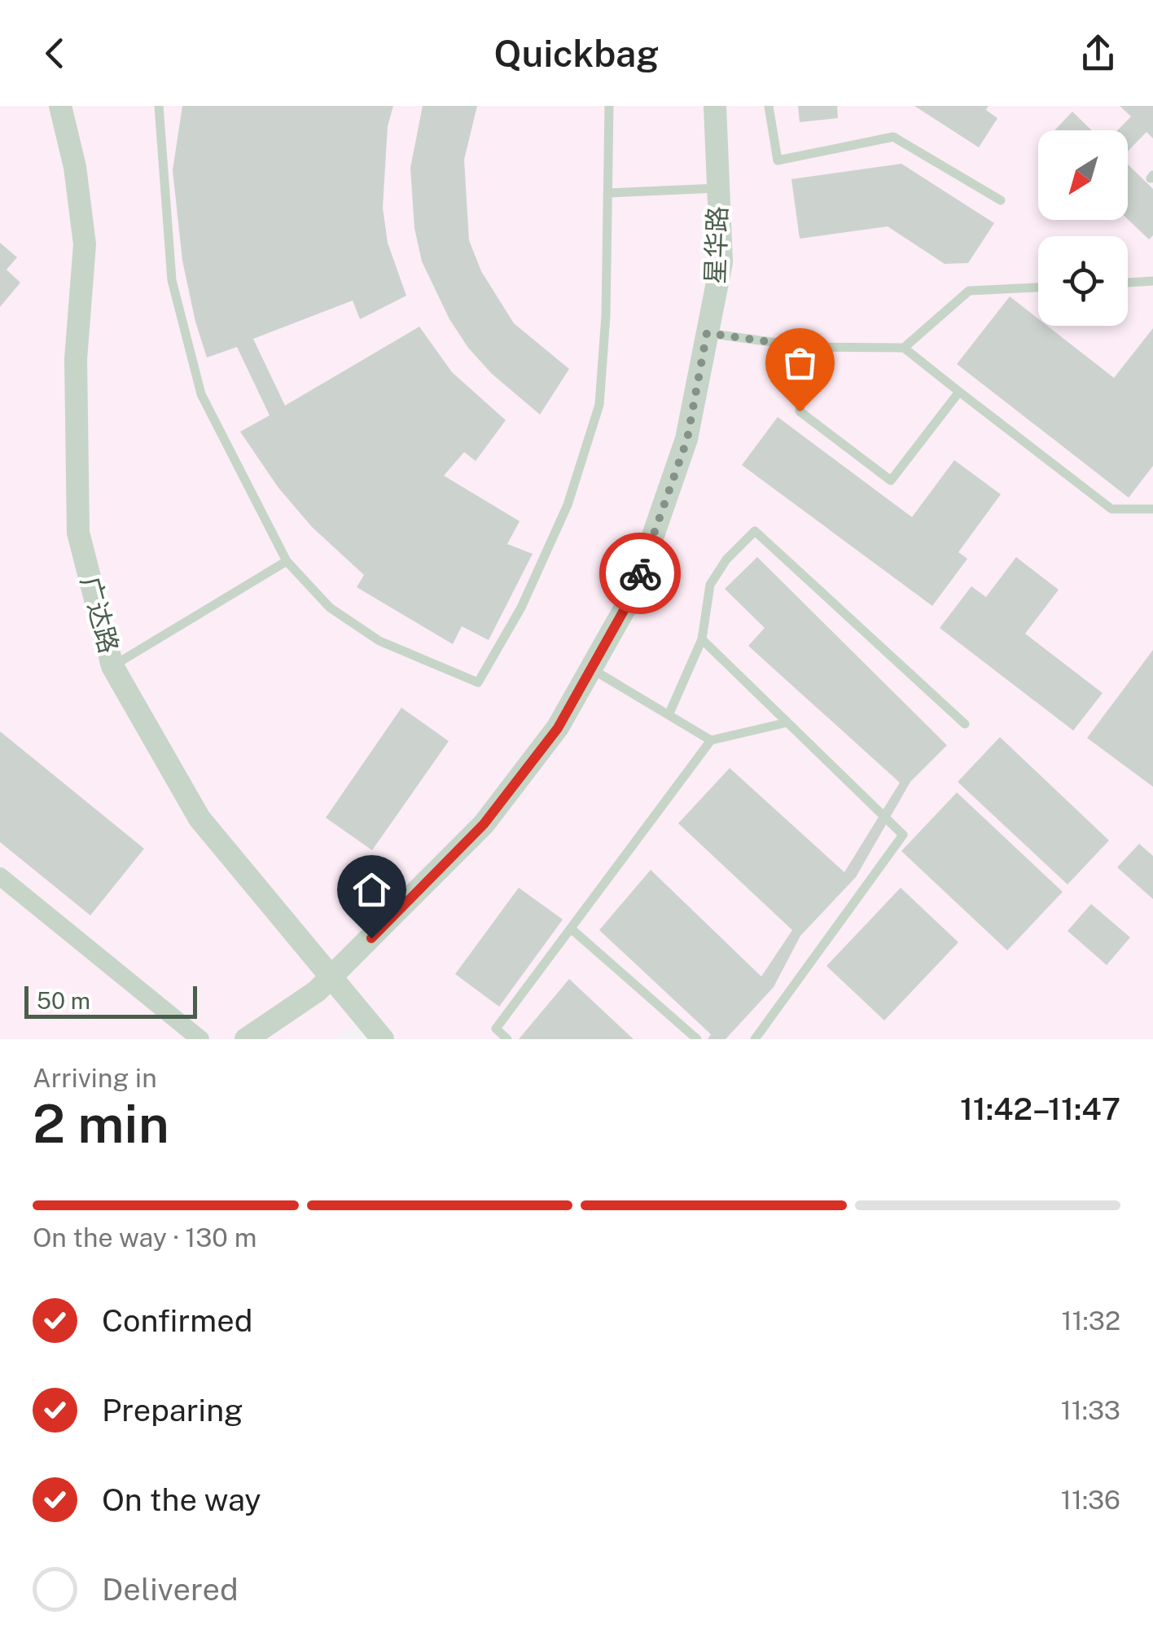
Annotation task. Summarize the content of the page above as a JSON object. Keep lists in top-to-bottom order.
{
  "streets": {
    "street": ["星华路", "广达路"]
  },
  "crossings": [
    ["星华路", "广达路"]
  ],
  "scale_bar": "50 m",
  "north": "bottom left",
  "page": {
    "header": "Quickbag",
    "scale": "50 m",
    "heading": ["2 min", "Arriving in", "11:42–11:47"],
    "bar": "On the way · 130 m",
    "list": [
      ["Confirmed", "11:32"],
      ["Preparing", "11:33"],
      ["On the way", "11:36"],
      "Delivered"
    ]
  }
}
